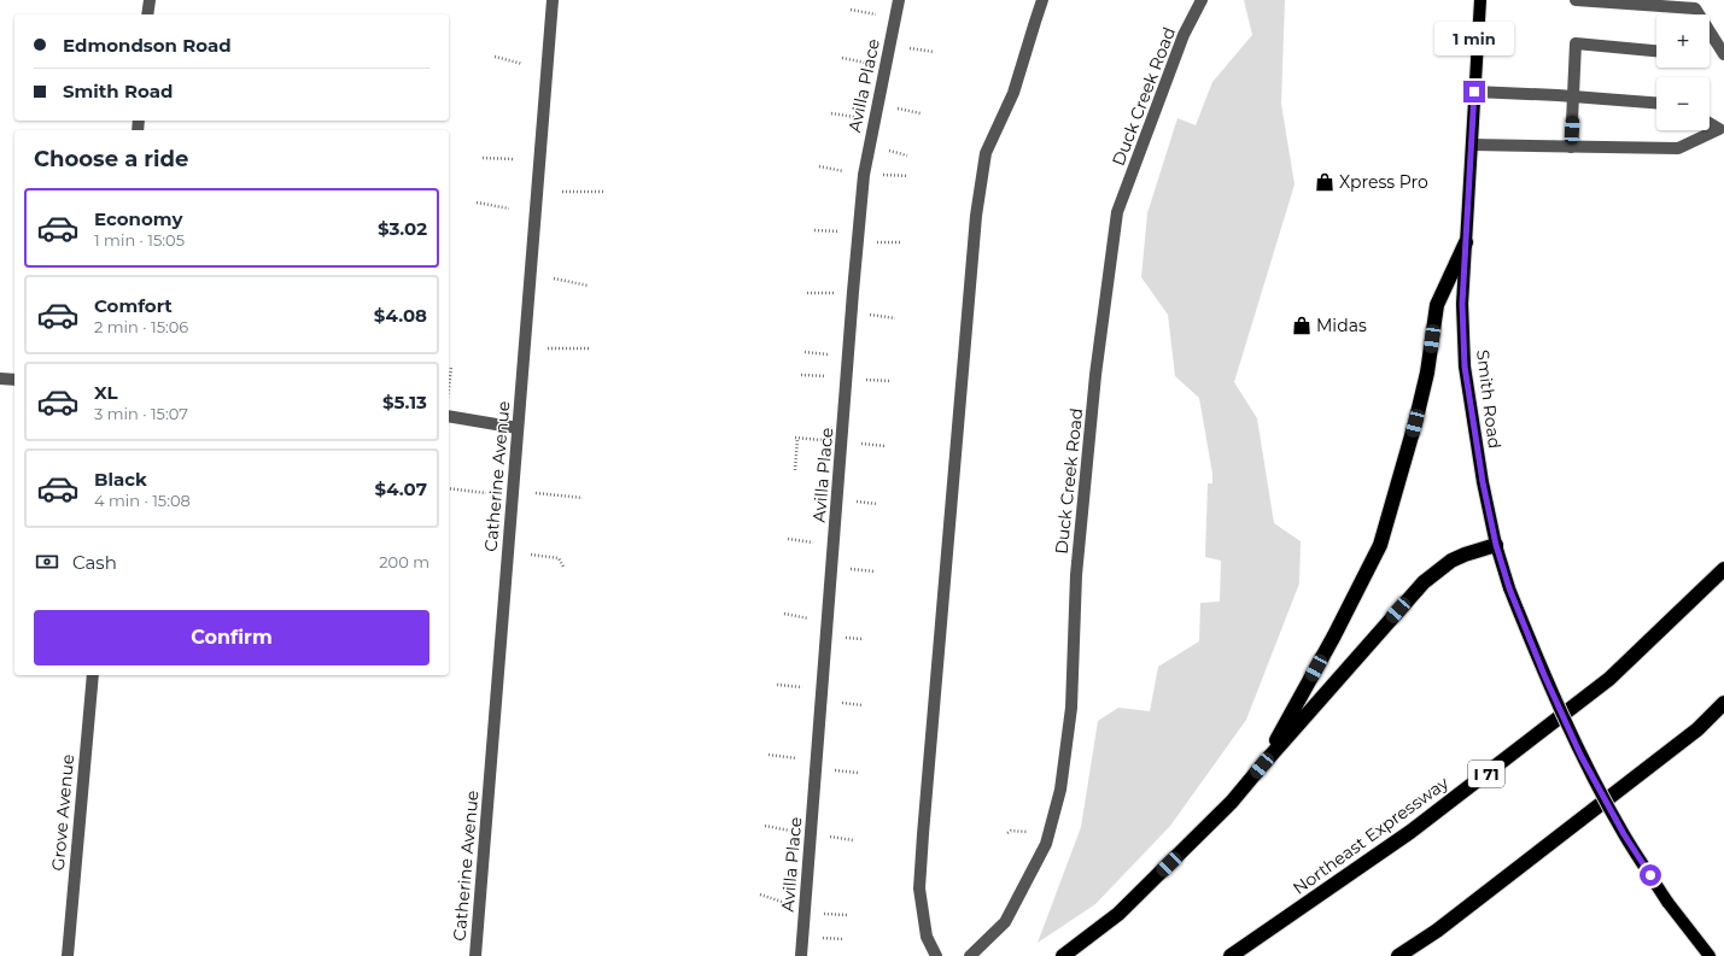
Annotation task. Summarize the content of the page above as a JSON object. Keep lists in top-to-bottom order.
{
  "streets": {
    "highway": ["I 71", "Northeast Expressway"],
    "main road": ["Smith Road"],
    "street": [
      "Avilla Place",
      "Duck Creek Road",
      "Catherine Avenue",
      "Grove Avenue"
    ]
  },
  "places": {
    "shop": ["Xpress Pro", "Midas"]
  },
  "page": {
    "map_buttons": ["+", "−"],
    "banner": ["Edmondson Road", "Smith Road"],
    "bubble": "1 min",
    "heading": "Choose a ride",
    "list": [
      {
        "name": "Economy",
        "note": "1 min · 15:05",
        "value": "$3.02"
      },
      {
        "name": "Comfort",
        "note": "2 min · 15:06",
        "value": "$4.08"
      },
      {
        "name": "XL",
        "note": "3 min · 15:07",
        "value": "$5.13"
      },
      {
        "name": "Black",
        "note": "4 min · 15:08",
        "value": "$4.07"
      }
    ],
    "pay": ["Cash", "200 m"],
    "buttons": "Confirm"
  }
}
